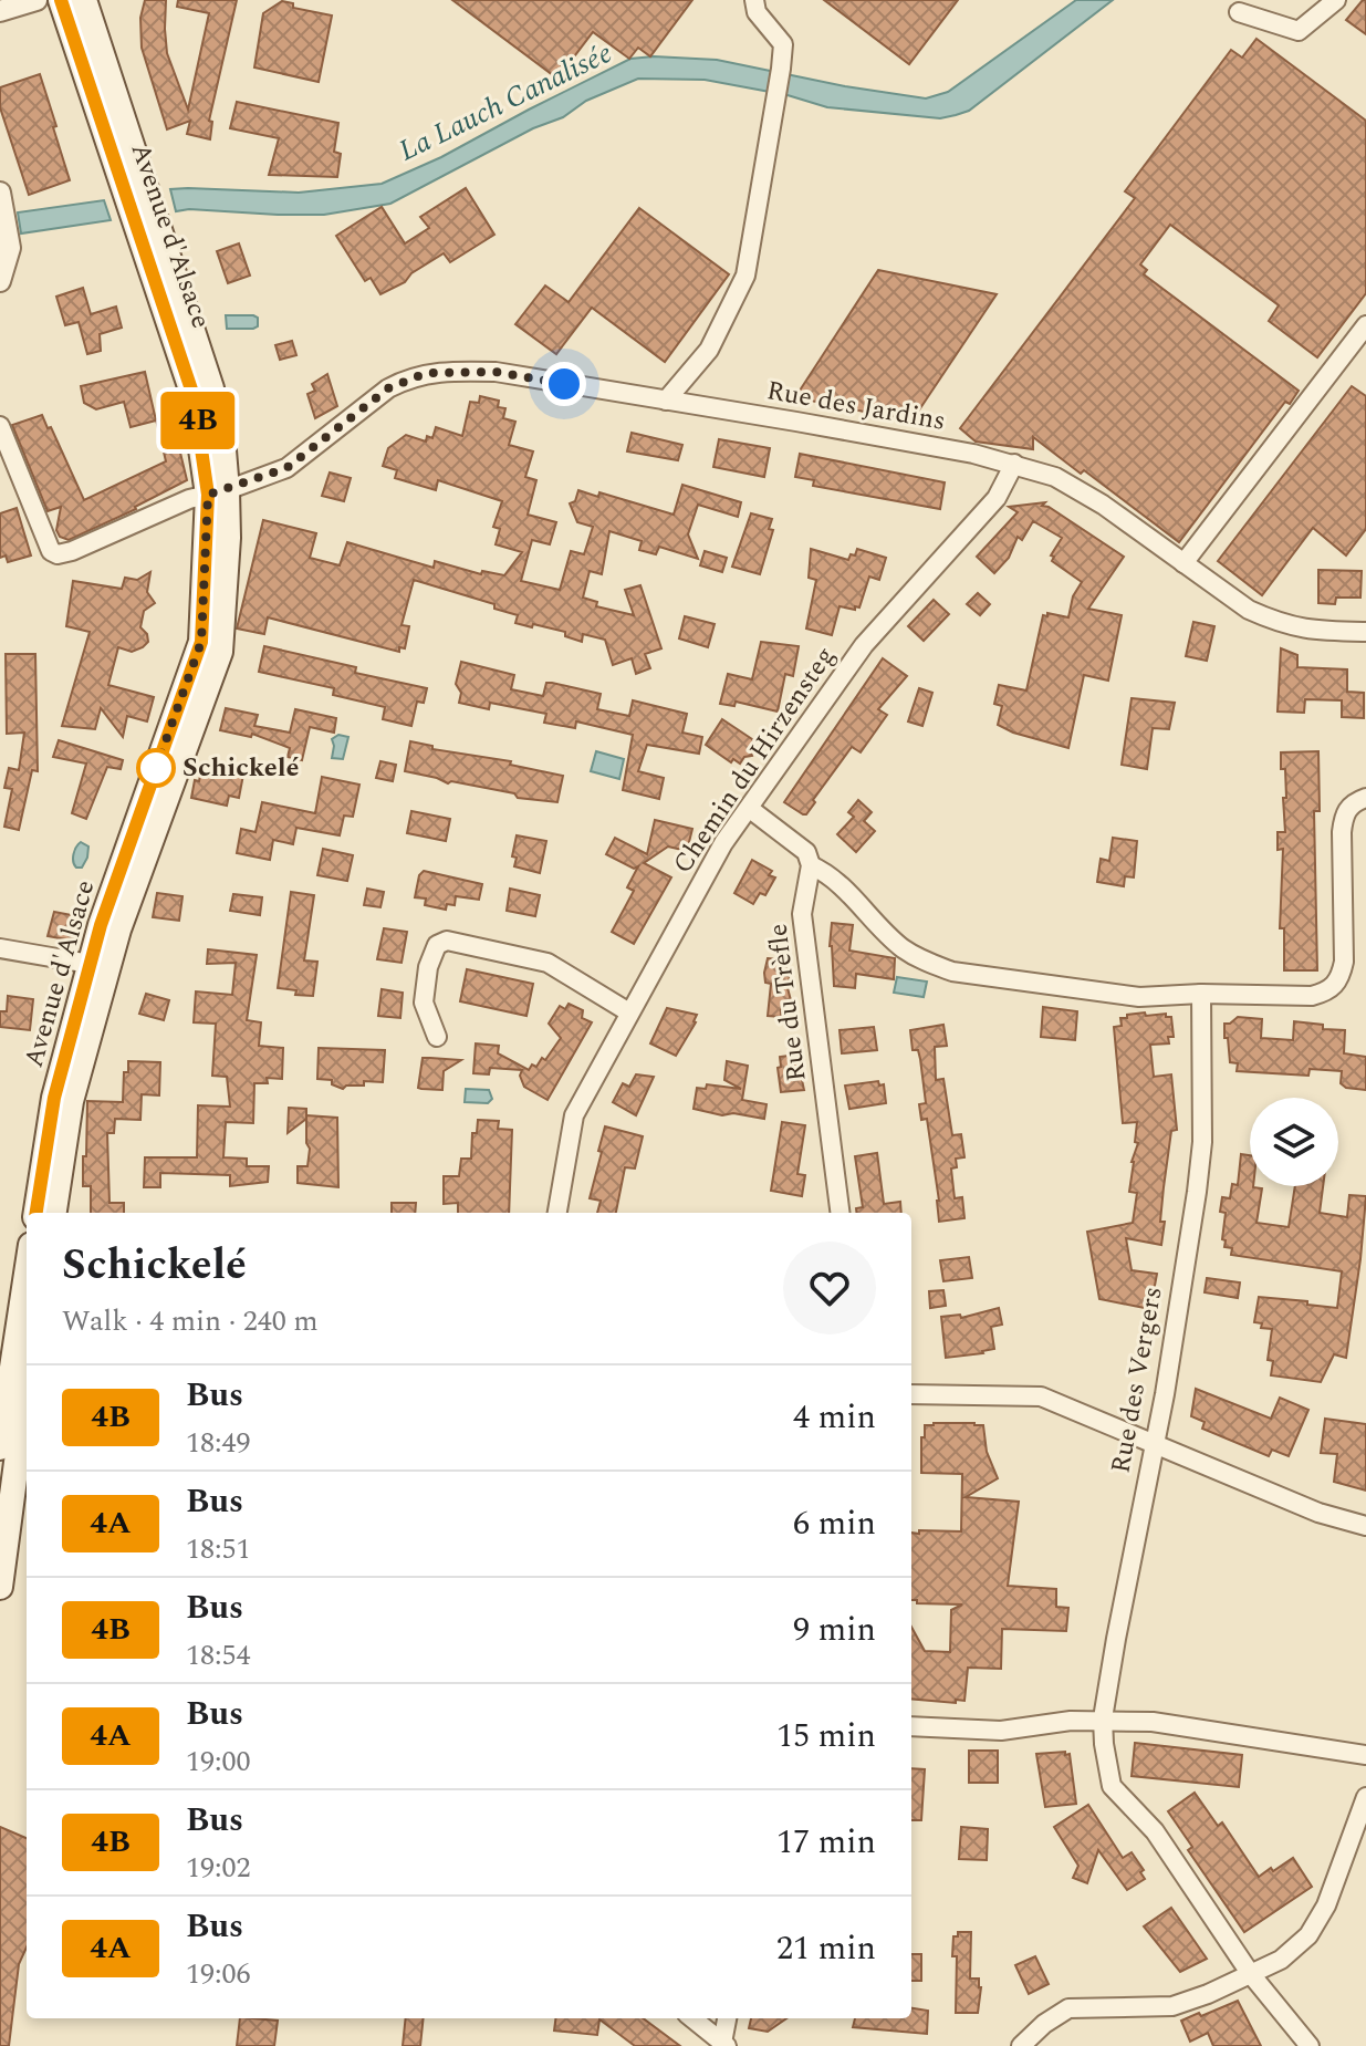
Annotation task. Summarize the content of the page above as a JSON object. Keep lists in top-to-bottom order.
{
  "streets": {
    "main road": ["Avenue d'Alsace"],
    "street": [
      "Rue des Jardins",
      "Chemin du Hirzensteg",
      "Rue du Trèfle",
      "Rue des Vergers"
    ]
  },
  "crossings": [
    ["Avenue d'Alsace", "Rue des Jardins"],
    ["Rue des Jardins", "Chemin du Hirzensteg"]
  ],
  "water": ["La Lauch Canalisée"],
  "places": ["Schickelé"],
  "lines": ["bus line 4B"],
  "page": {
    "on_map": "4B",
    "heading": ["Schickelé", "Walk · 4 min · 240 m"],
    "list": [
      {
        "mark": "4B",
        "name": "Bus",
        "note": "18:49",
        "value": "4 min"
      },
      {
        "mark": "4A",
        "name": "Bus",
        "note": "18:51",
        "value": "6 min"
      },
      {
        "mark": "4B",
        "name": "Bus",
        "note": "18:54",
        "value": "9 min"
      },
      {
        "mark": "4A",
        "name": "Bus",
        "note": "19:00",
        "value": "15 min"
      },
      {
        "mark": "4B",
        "name": "Bus",
        "note": "19:02",
        "value": "17 min"
      },
      {
        "mark": "4A",
        "name": "Bus",
        "note": "19:06",
        "value": "21 min"
      }
    ]
  }
}
